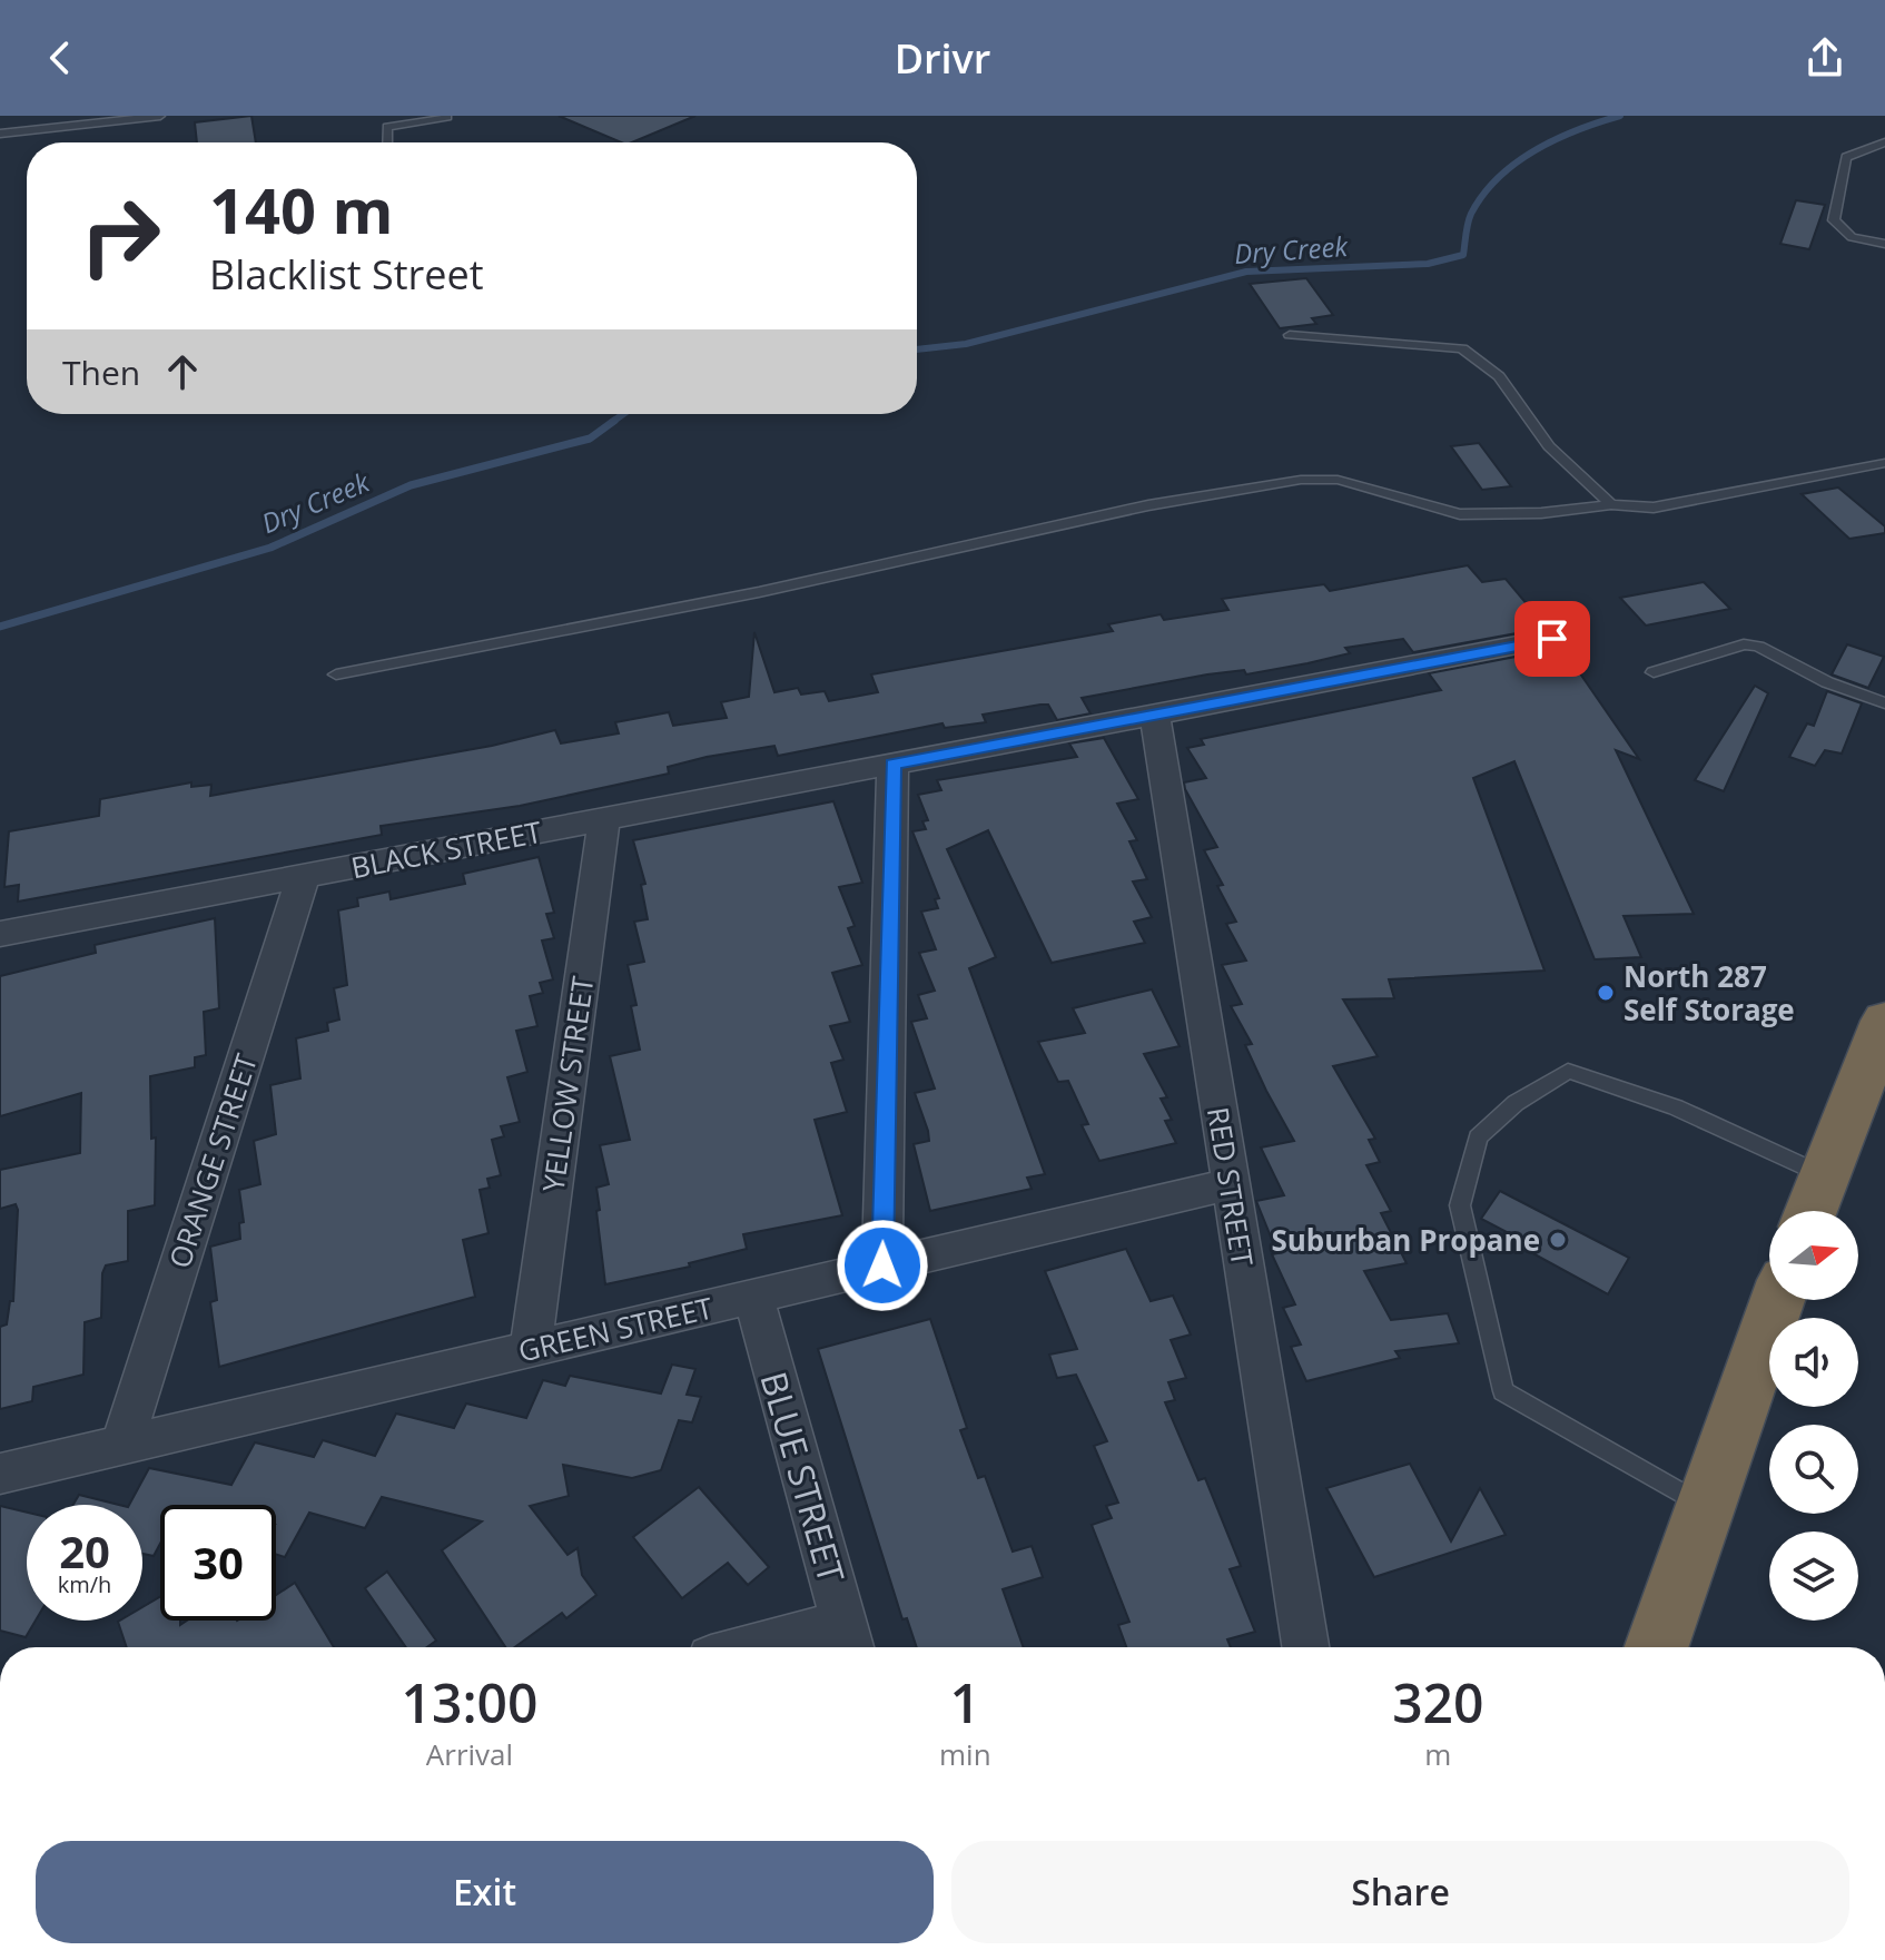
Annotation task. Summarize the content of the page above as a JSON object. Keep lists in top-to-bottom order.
{
  "streets": {
    "street": [
      "BLACK STREET",
      "YELLOW STREET",
      "ORANGE STREET",
      "RED STREET",
      "GREEN STREET",
      "BLUE STREET"
    ]
  },
  "crossings": [
    ["BLACK STREET", "YELLOW STREET"],
    ["BLACK STREET", "ORANGE STREET"],
    ["BLACK STREET", "RED STREET"],
    ["YELLOW STREET", "GREEN STREET"],
    ["ORANGE STREET", "GREEN STREET"],
    ["RED STREET", "GREEN STREET"],
    ["GREEN STREET", "BLUE STREET"]
  ],
  "water": ["Dry Creek"],
  "places": ["North 287 Self Storage", "Suburban Propane"],
  "north": "right",
  "page": {
    "header": "Drivr",
    "turn": ["140 m", "Blacklist Street"],
    "then": "Then",
    "speed": "20 km/h",
    "limit": "30",
    "eta": [
      "13:00",
      "Arrival",
      "1",
      "min",
      "320",
      "m"
    ],
    "buttons": ["Exit", "Share"]
  }
}
